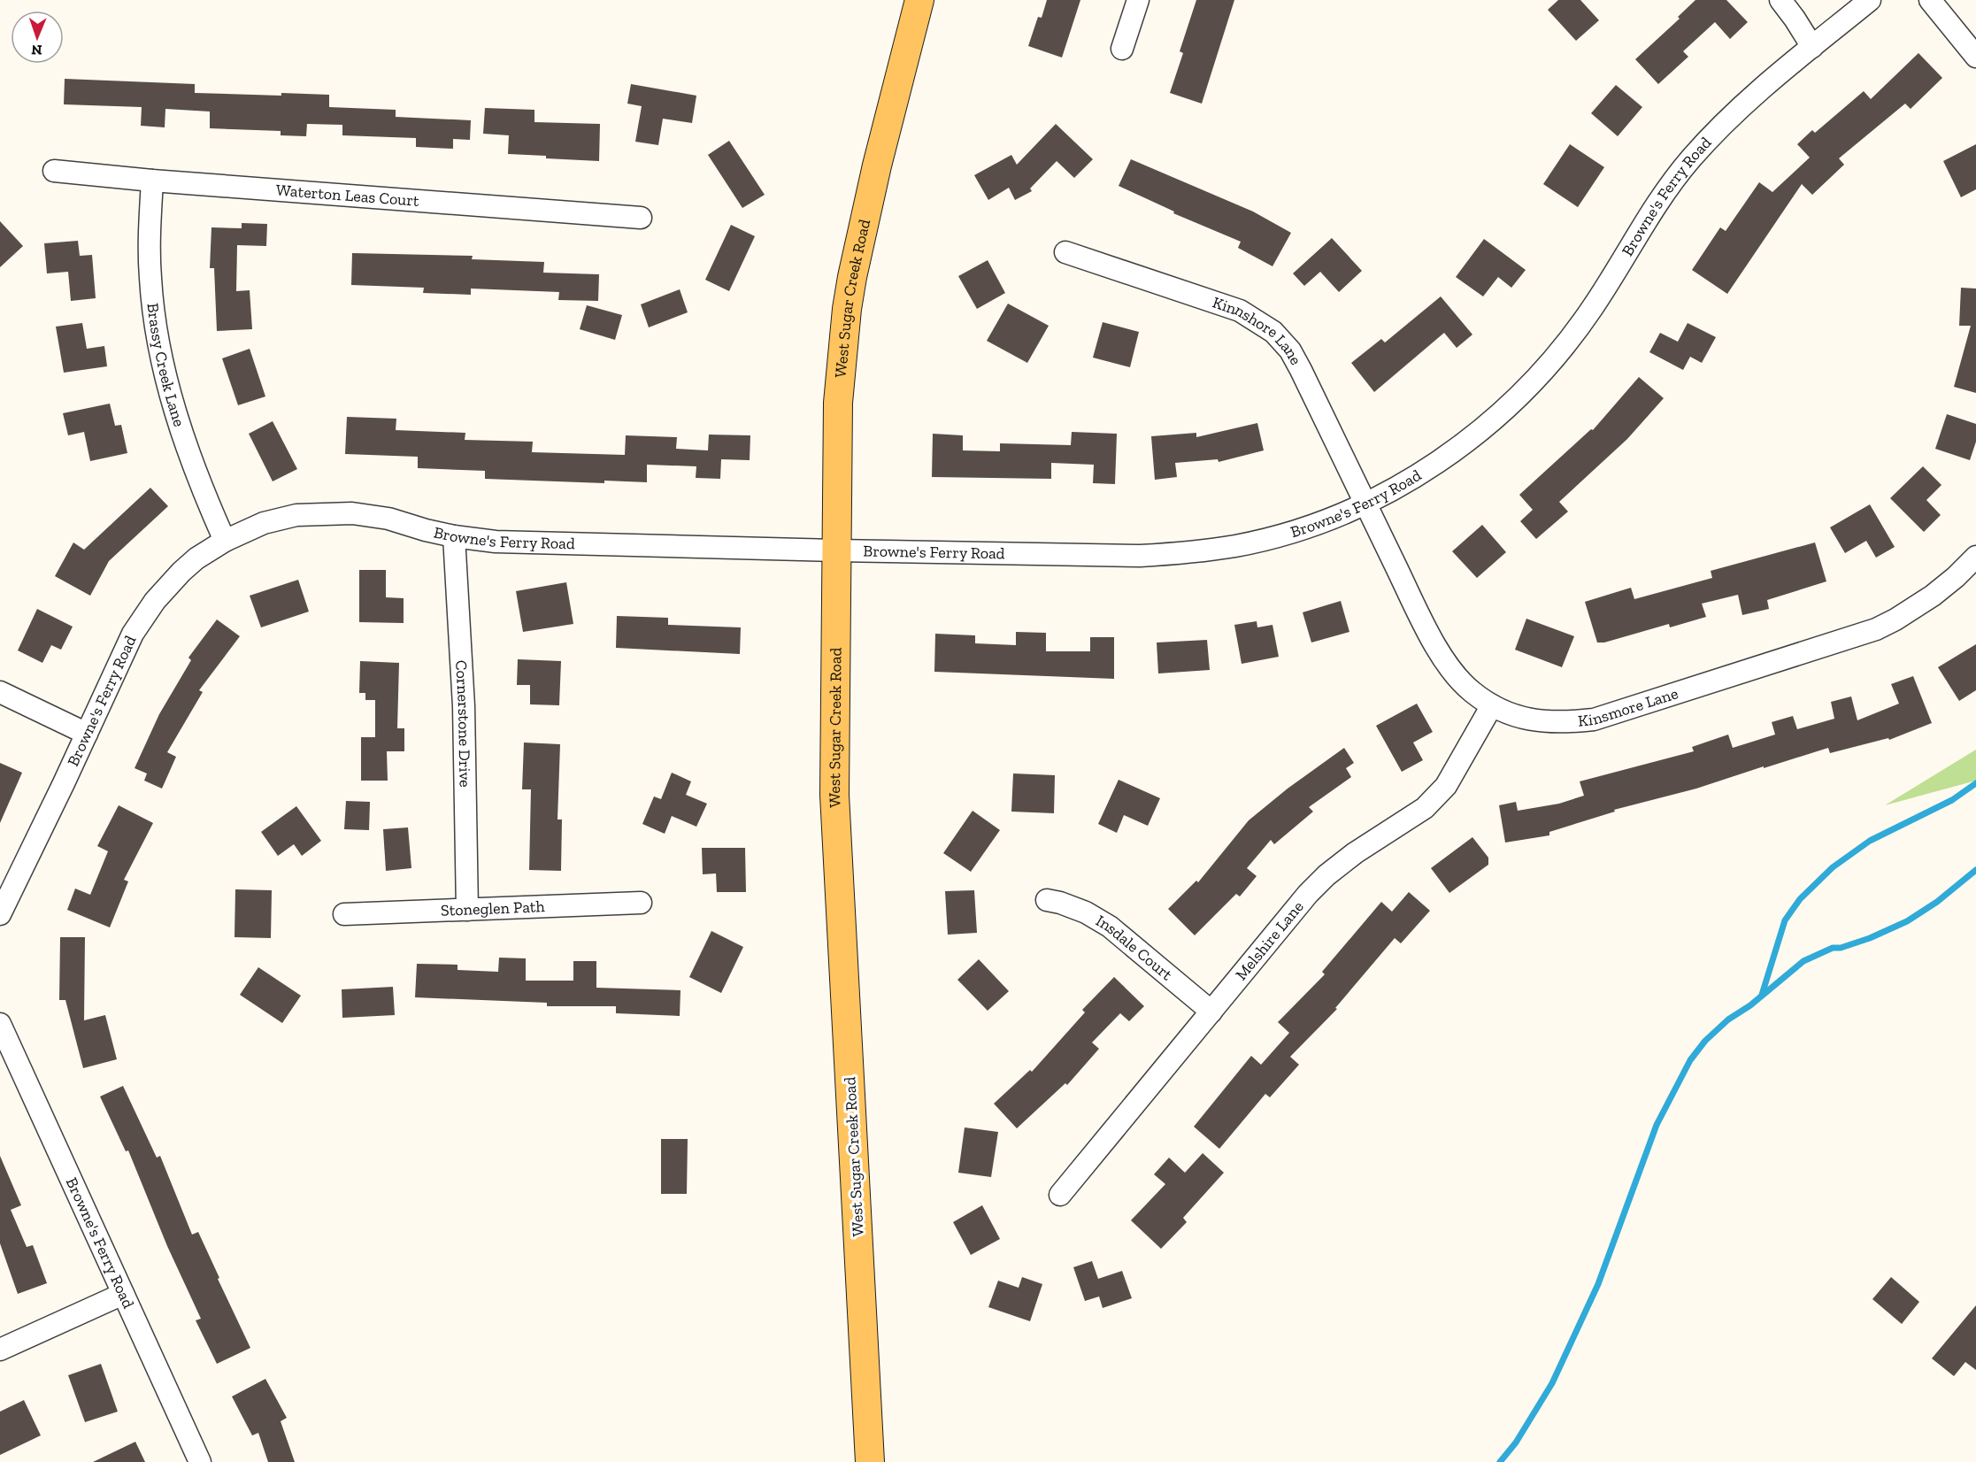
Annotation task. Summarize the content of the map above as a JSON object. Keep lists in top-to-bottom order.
{
  "streets": {
    "main road": ["West Sugar Creek Road"],
    "street": [
      "Waterton Leas Court",
      "Browne's Ferry Road",
      "Kinnshore Lane",
      "Brassy Creek Lane",
      "Kinsmore Lane",
      "Cornerstone Drive",
      "Stoneglen Path",
      "Melshire Lane",
      "Insdale Court"
    ]
  },
  "crossings": [
    ["Waterton Leas Court", "Brassy Creek Lane"],
    ["Browne's Ferry Road", "West Sugar Creek Road"],
    ["Browne's Ferry Road", "Kinnshore Lane"],
    ["Browne's Ferry Road", "Brassy Creek Lane"],
    ["Browne's Ferry Road", "Kinsmore Lane"],
    ["Browne's Ferry Road", "Cornerstone Drive"],
    ["Kinnshore Lane", "Kinsmore Lane"],
    ["Kinsmore Lane", "Melshire Lane"],
    ["Cornerstone Drive", "Stoneglen Path"],
    ["Melshire Lane", "Insdale Court"]
  ],
  "north": "bottom"
}
